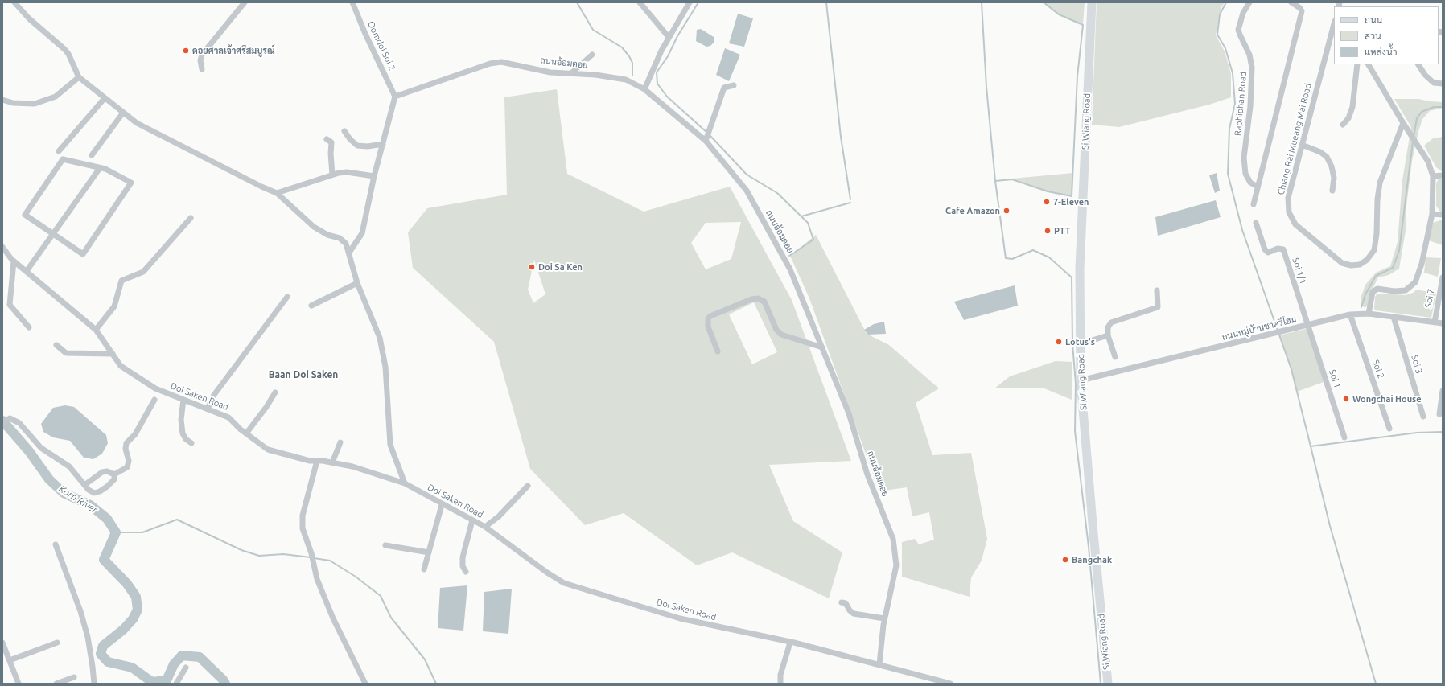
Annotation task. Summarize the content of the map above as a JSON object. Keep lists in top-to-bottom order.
{
  "streets": {
    "main road": ["Si Wiang Road"],
    "street": [
      "Oomdoi Soi 2",
      "ถนนอ้อมดอย",
      "Raphiphan Road",
      "Chiang Rai Mueang Mai Road",
      "Soi 1/1",
      "Soi 7",
      "ถนนหมู่บ้านชาตรีโฮม",
      "Soi 3",
      "Soi 2",
      "Soi 1",
      "Doi Saken Road"
    ]
  },
  "crossings": [
    ["Oomdoi Soi 2", "ถนนอ้อมดอย"],
    ["ถนนอ้อมดอย", "Doi Saken Road"],
    ["Si Wiang Road", "ถนนหมู่บ้านชาตรีโฮม"],
    ["Soi 1/1", "ถนนหมู่บ้านชาตรีโฮม"],
    ["Soi 1/1", "Soi 1"],
    ["Soi 7", "ถนนหมู่บ้านชาตรีโฮม"],
    ["ถนนหมู่บ้านชาตรีโฮม", "Soi 3"],
    ["ถนนหมู่บ้านชาตรีโฮม", "Soi 2"],
    ["ถนนหมู่บ้านชาตรีโฮม", "Soi 1"]
  ],
  "districts": ["Baan Doi Saken"],
  "water": ["Korn River"],
  "places": [
    "ดอยศาลเจ้าศรีสมบูรณ์",
    "7-Eleven",
    "Cafe Amazon",
    "PTT",
    "Doi Sa Ken",
    "Lotus's",
    "Wongchai House",
    "Bangchak"
  ],
  "legend": ["ถนน", "สวน", "แหล่งน้ำ"]
}
